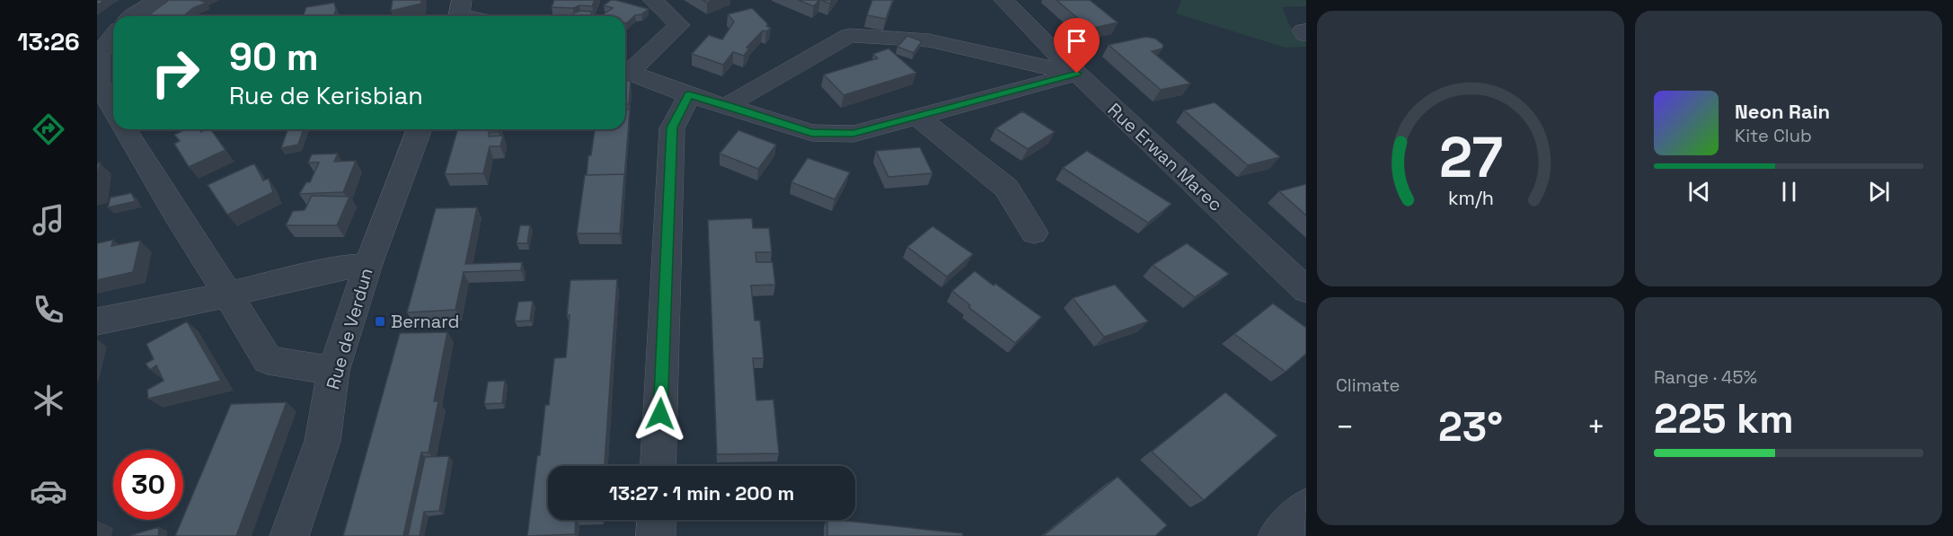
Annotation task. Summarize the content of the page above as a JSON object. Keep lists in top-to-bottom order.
{
  "streets": {
    "street": ["Rue Erwan Marec", "Rue de Verdun"]
  },
  "places": {
    "transit": ["Bernard"]
  },
  "page": {
    "tabs": "13:26",
    "turn": ["90 m", "Rue de Kerisbian"],
    "song": ["Neon Rain", "Kite Club"],
    "tile": [
      "Climate",
      ["Range · 45%", "225 km"]
    ],
    "heat": ["−", "23°", "+"],
    "limit": "30",
    "trip": "13:27 · 1 min · 200 m",
    "gauge": ["27", "km/h"]
  }
}
